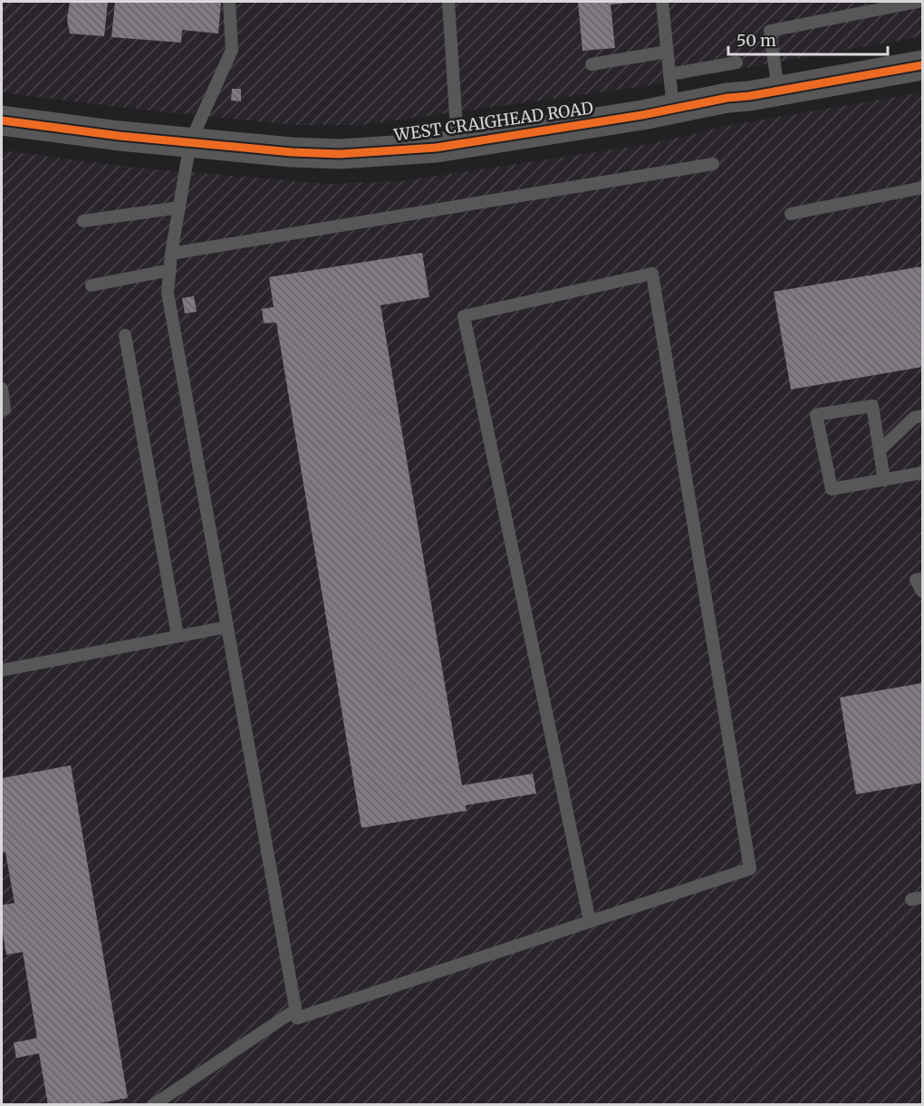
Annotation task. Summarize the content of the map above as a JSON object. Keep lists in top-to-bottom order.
{
  "streets": {
    "street": ["WEST CRAIGHEAD ROAD"]
  },
  "scale_bar": "50 m"
}
